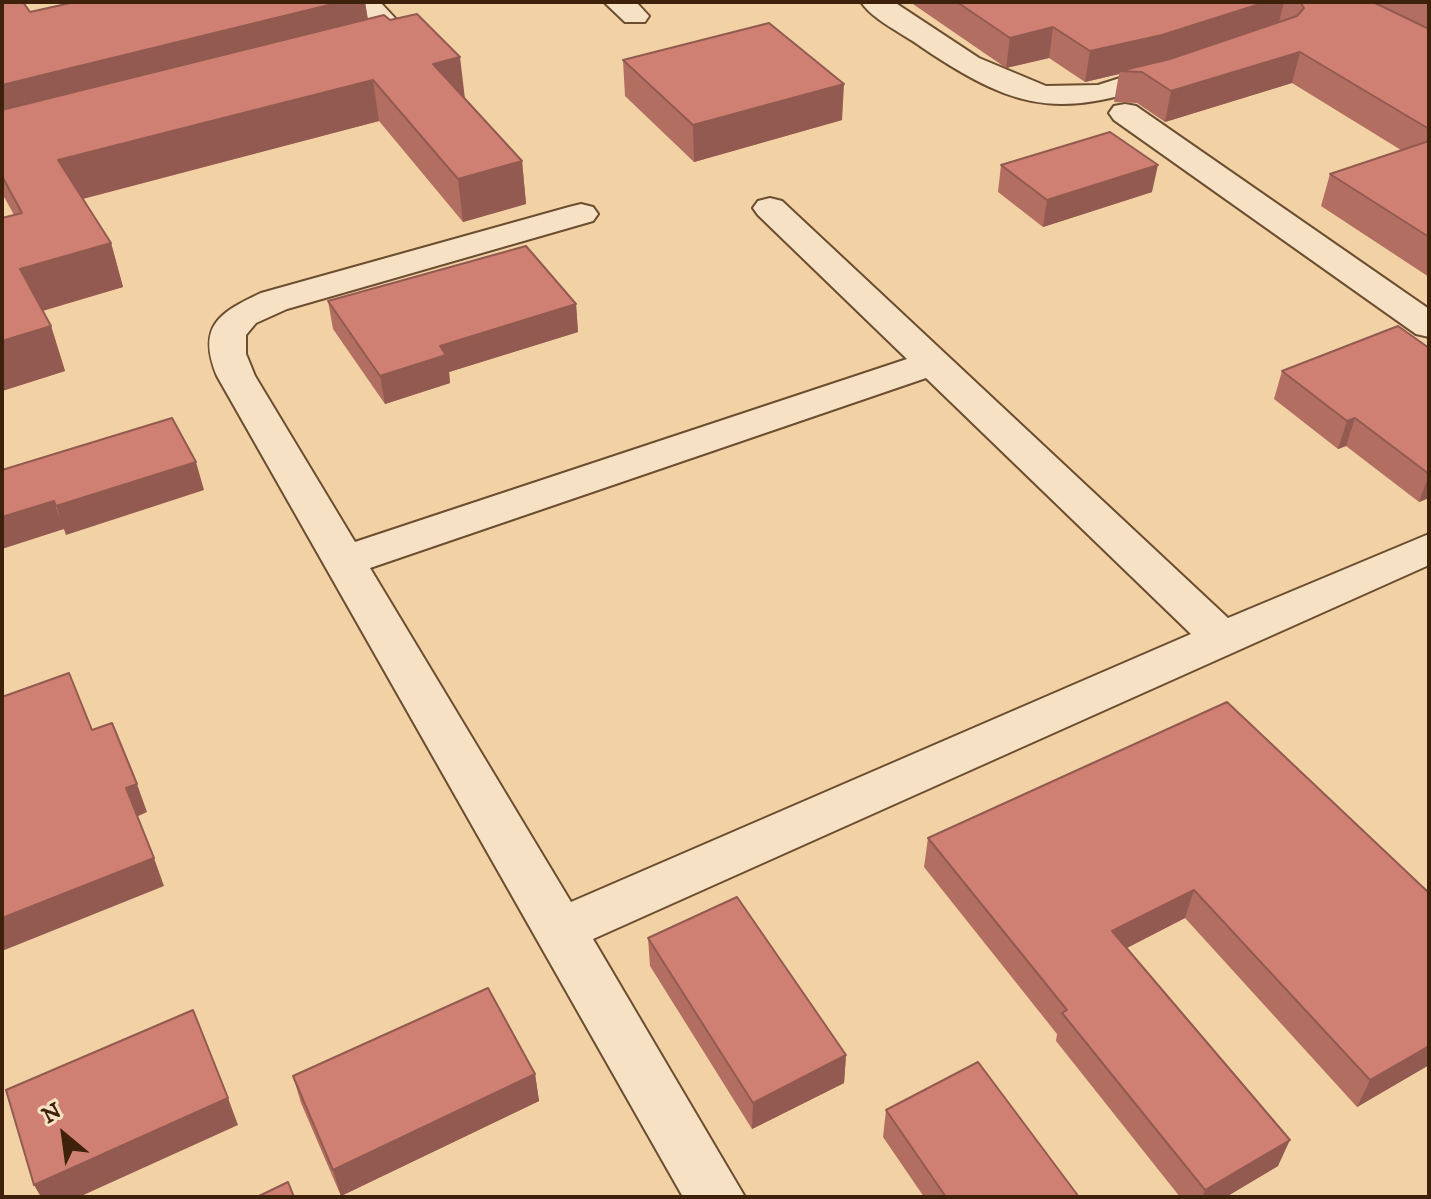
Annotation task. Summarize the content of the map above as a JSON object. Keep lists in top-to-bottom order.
{
  "north": "top left"
}
